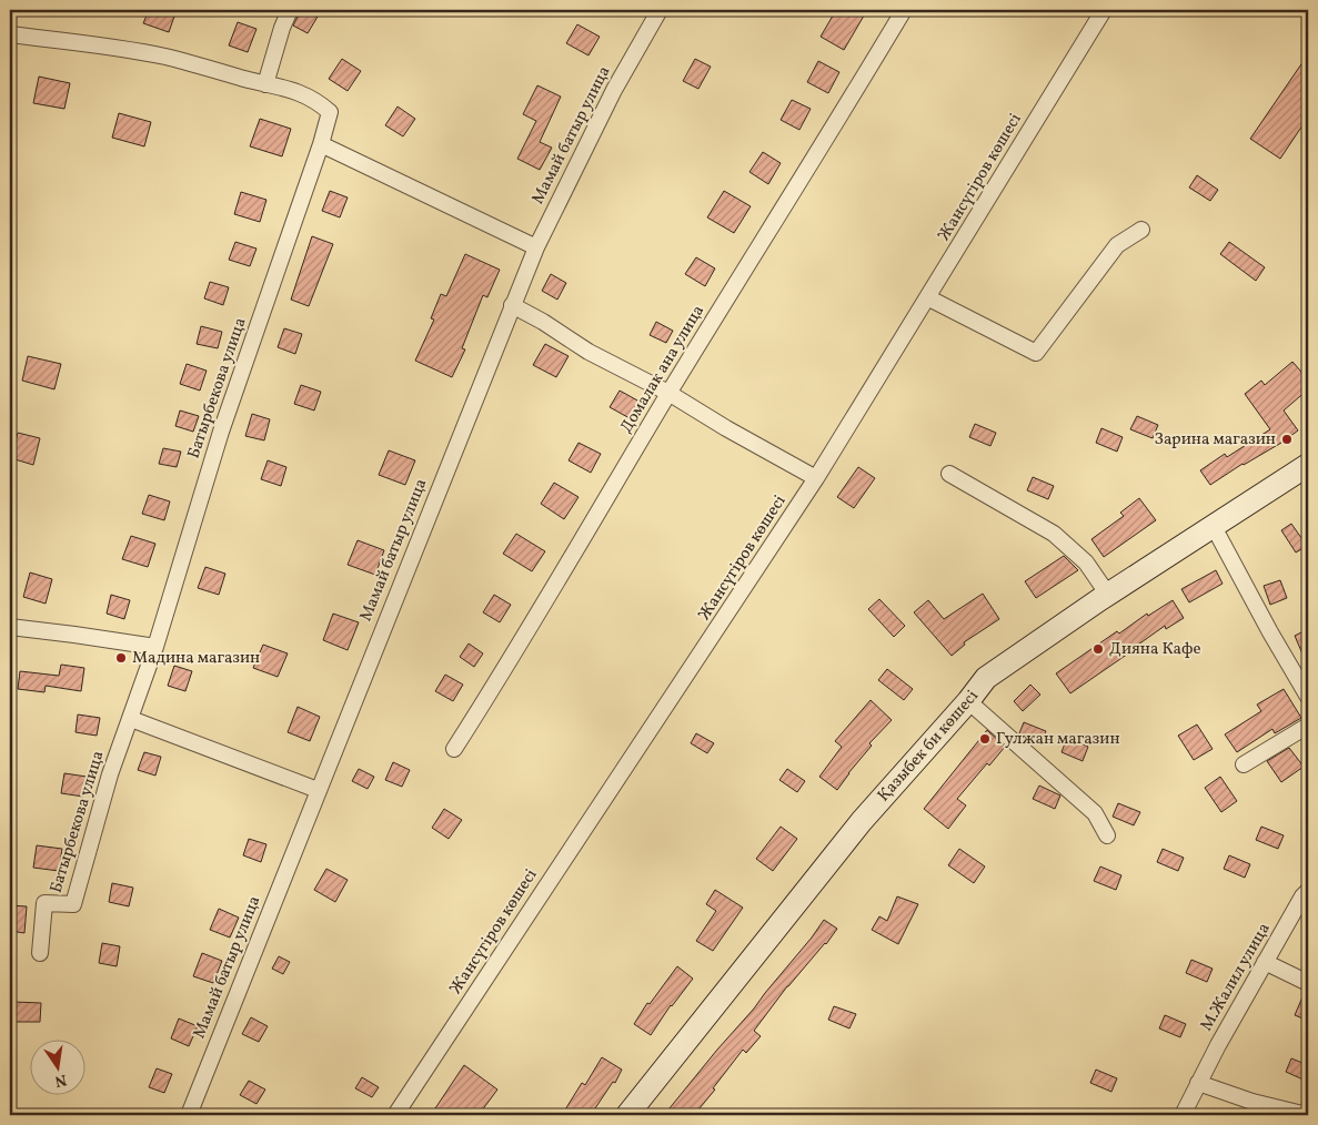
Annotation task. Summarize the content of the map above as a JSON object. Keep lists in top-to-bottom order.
{
  "streets": {
    "main road": ["Қазыбек би көшесі"],
    "street": [
      "Мамай батыр улица",
      "Жансүгіров көшесі",
      "Домалак ана улица",
      "Батырбекова улица",
      "М.Жалил улица"
    ]
  },
  "places": [
    "Зарина магазин",
    "Дияна Кафе",
    "Мадина магазин",
    "Гулжан магазин"
  ],
  "north": "bottom"
}
